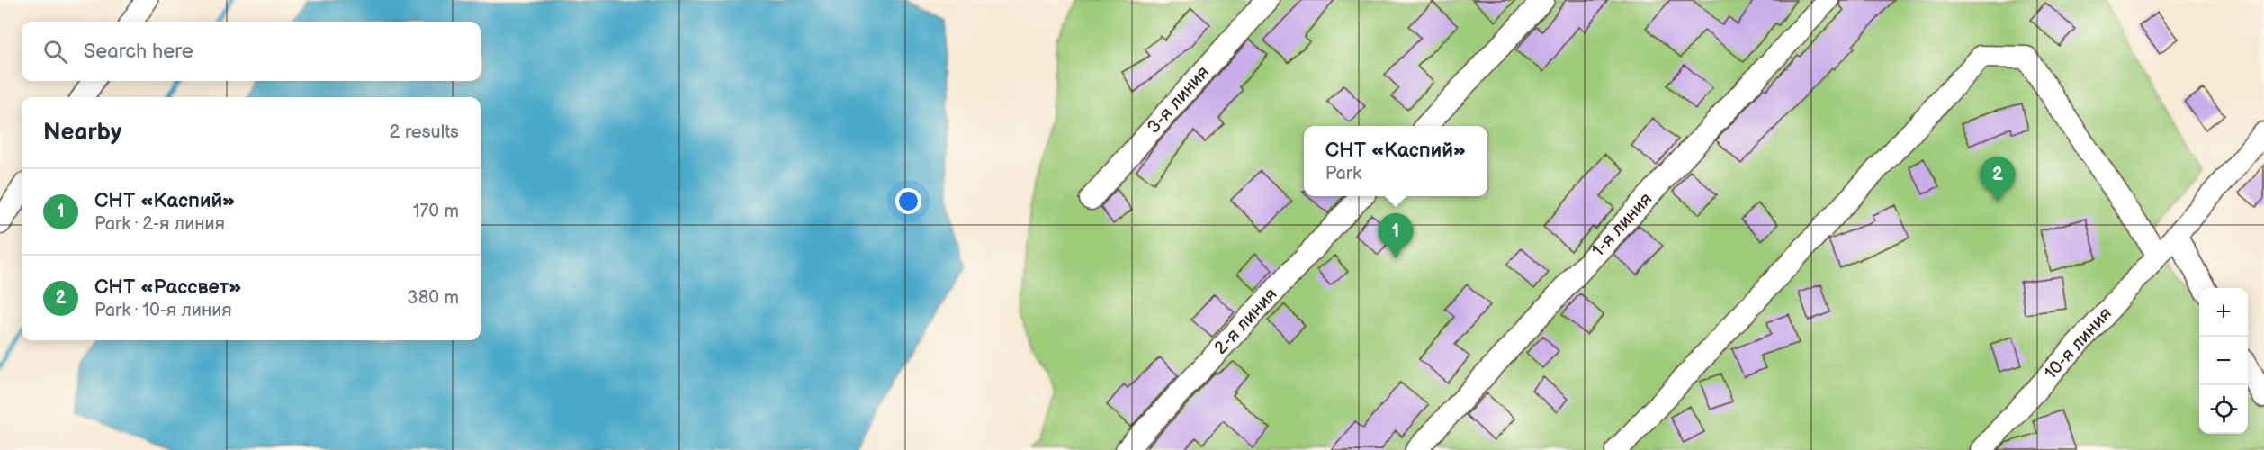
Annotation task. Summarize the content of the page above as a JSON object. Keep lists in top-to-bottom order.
{
  "streets": {
    "street": [
      "3-я линия",
      "1-я линия",
      "2-я линия",
      "10-я линия"
    ]
  },
  "page": {
    "search": "Search here",
    "heading": ["Nearby", "2 results"],
    "popup": ["СНТ «Каспий»", "Park"],
    "pins": ["2", "1"],
    "list": [
      {
        "mark": "1",
        "name": "СНТ «Каспий»",
        "note": "Park · 2-я линия",
        "value": "170 m"
      },
      {
        "mark": "2",
        "name": "СНТ «Рассвет»",
        "note": "Park · 10-я линия",
        "value": "380 m"
      }
    ],
    "map_buttons": ["+", "−"]
  }
}
